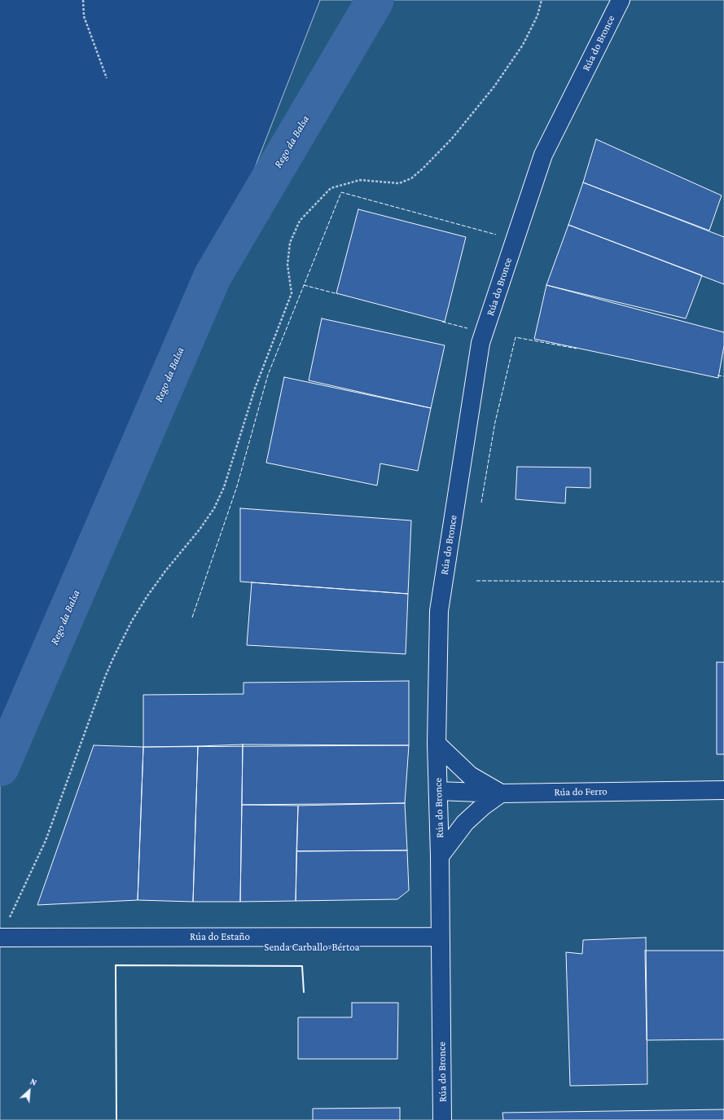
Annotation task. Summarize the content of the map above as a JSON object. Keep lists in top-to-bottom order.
{
  "streets": {
    "street": ["Rúa do Bronce", "Rúa do Ferro", "Rúa do Estaño"]
  },
  "crossings": [
    ["Rúa do Bronce", "Rúa do Ferro"],
    ["Rúa do Bronce", "Rúa do Estaño"]
  ],
  "water": ["Rego da Balsa"],
  "north": "top right"
}
